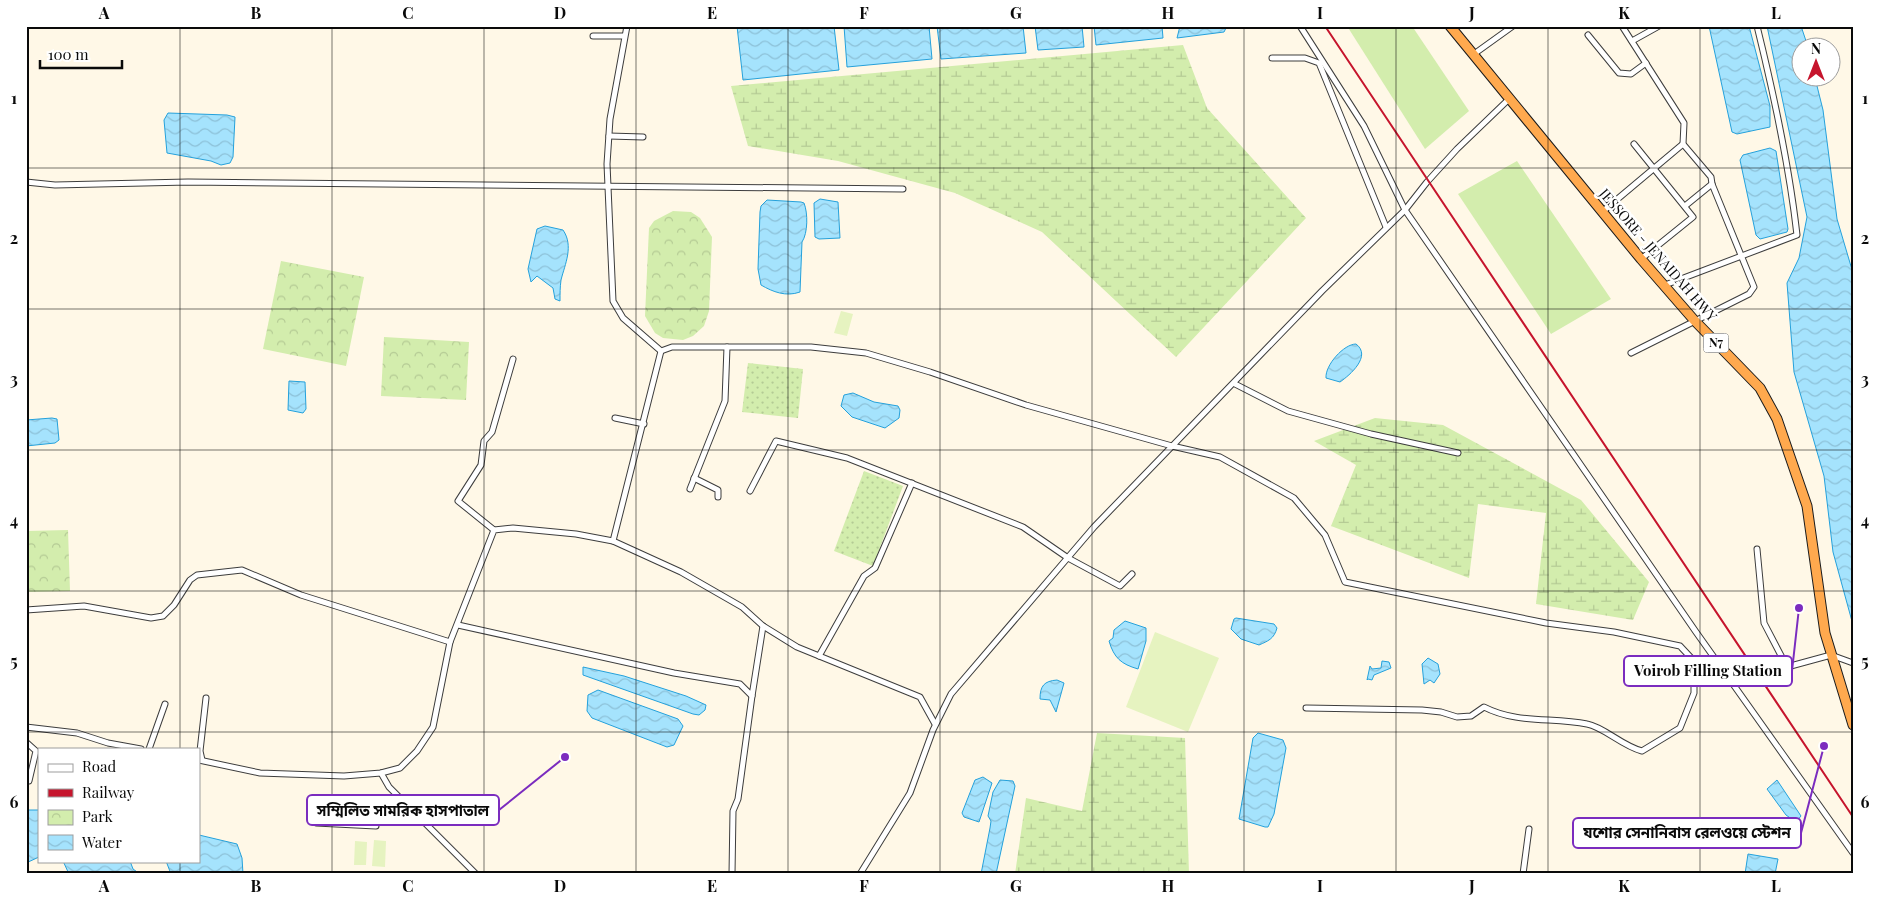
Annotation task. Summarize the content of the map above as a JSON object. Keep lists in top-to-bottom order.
{
  "streets": {
    "highway": ["JESSORE - JENAIDAH HWY", "N7"]
  },
  "places": ["Voirob Filling Station", "যশোর সেনানিবাস রেলওয়ে স্টেশন", "সম্মিলিত সামরিক হাসপাতাল"],
  "legend": [
    "Road",
    "Railway",
    "Park",
    "Water"
  ],
  "scale_bar": "100 m",
  "north": "top",
  "grid": {
    "columns": [
      "A",
      "B",
      "C",
      "D",
      "E",
      "F",
      "G",
      "H",
      "I",
      "J",
      "K",
      "L"
    ],
    "rows": [
      "1",
      "2",
      "3",
      "4",
      "5",
      "6"
    ]
  }
}
